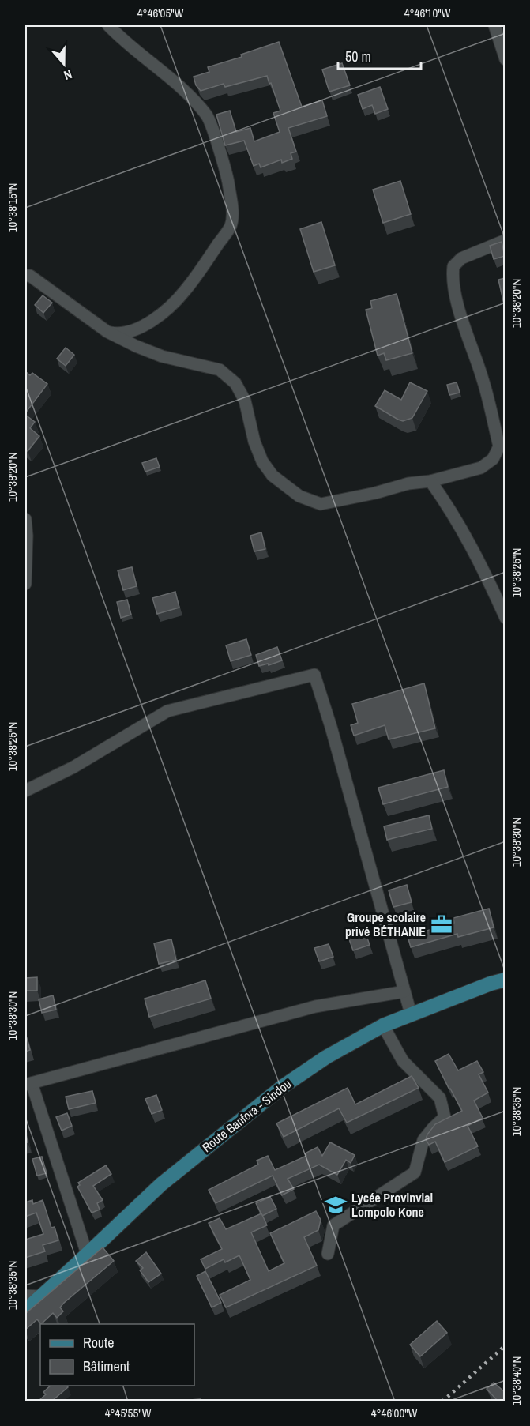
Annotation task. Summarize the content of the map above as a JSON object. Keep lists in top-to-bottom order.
{
  "streets": {
    "main road": ["Route Banfora - Sindou"]
  },
  "places": {
    "office": ["Groupe scolaire privé BÉTHANIE"],
    "school or university": ["Lycée Provinvial Lompolo Kone"]
  },
  "legend": ["Route", "Bâtiment"],
  "scale_bar": "50 m",
  "north": "bottom",
  "coordinates": [
    "4°46'05\"W",
    "4°46'10\"W",
    "10°38'15\"N",
    "10°38'20\"N",
    "10°38'25\"N",
    "10°38'30\"N",
    "10°38'35\"N",
    "10°38'40\"N",
    "4°45'55\"W",
    "4°46'00\"W"
  ]
}
